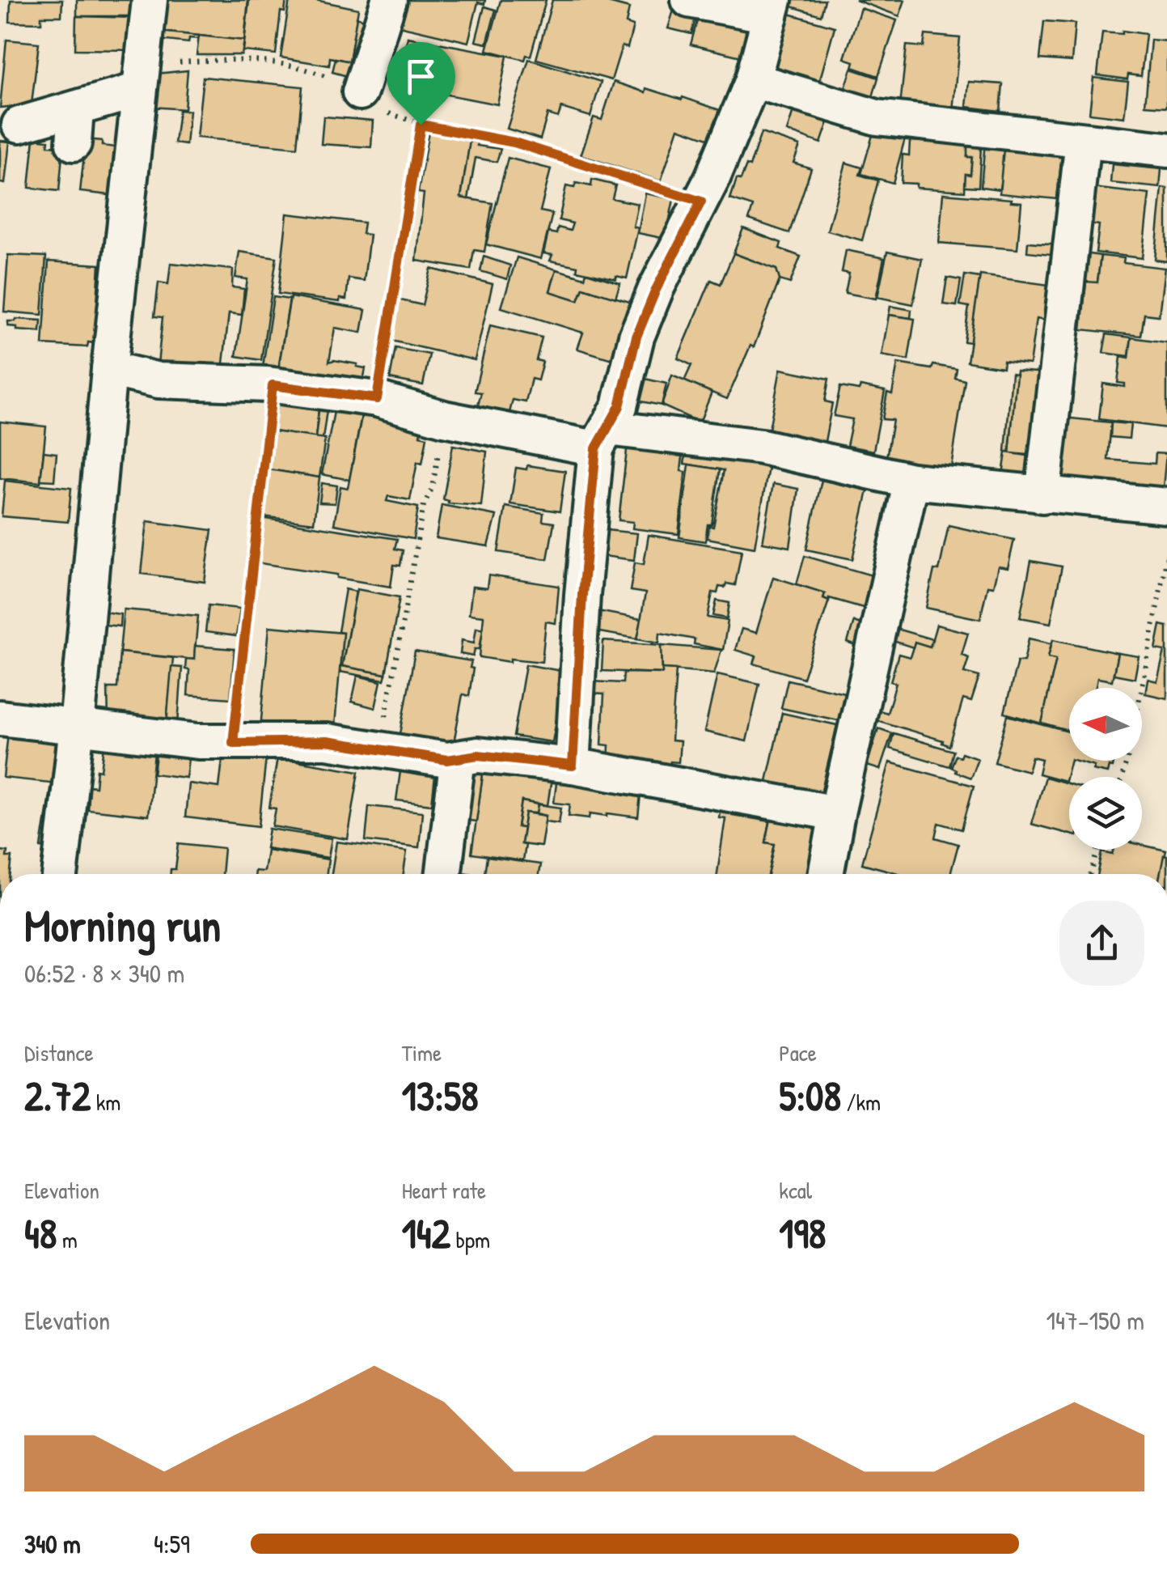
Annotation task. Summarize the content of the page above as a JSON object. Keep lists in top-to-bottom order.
{
  "north": "left",
  "page": {
    "heading": ["Morning run", "06:52 · 8 × 340 m"],
    "stats": [
      ["Distance", "2.72 km"],
      ["Time", "13:58"],
      ["Pace", "5:08 /km"],
      ["Elevation", "48 m"],
      ["Heart rate", "142 bpm"],
      ["kcal", "198"]
    ],
    "chart": ["Elevation", "147–150 m"],
    "list": [
      {
        "name": "340 m",
        "note": "4:59"
      }
    ]
  }
}
